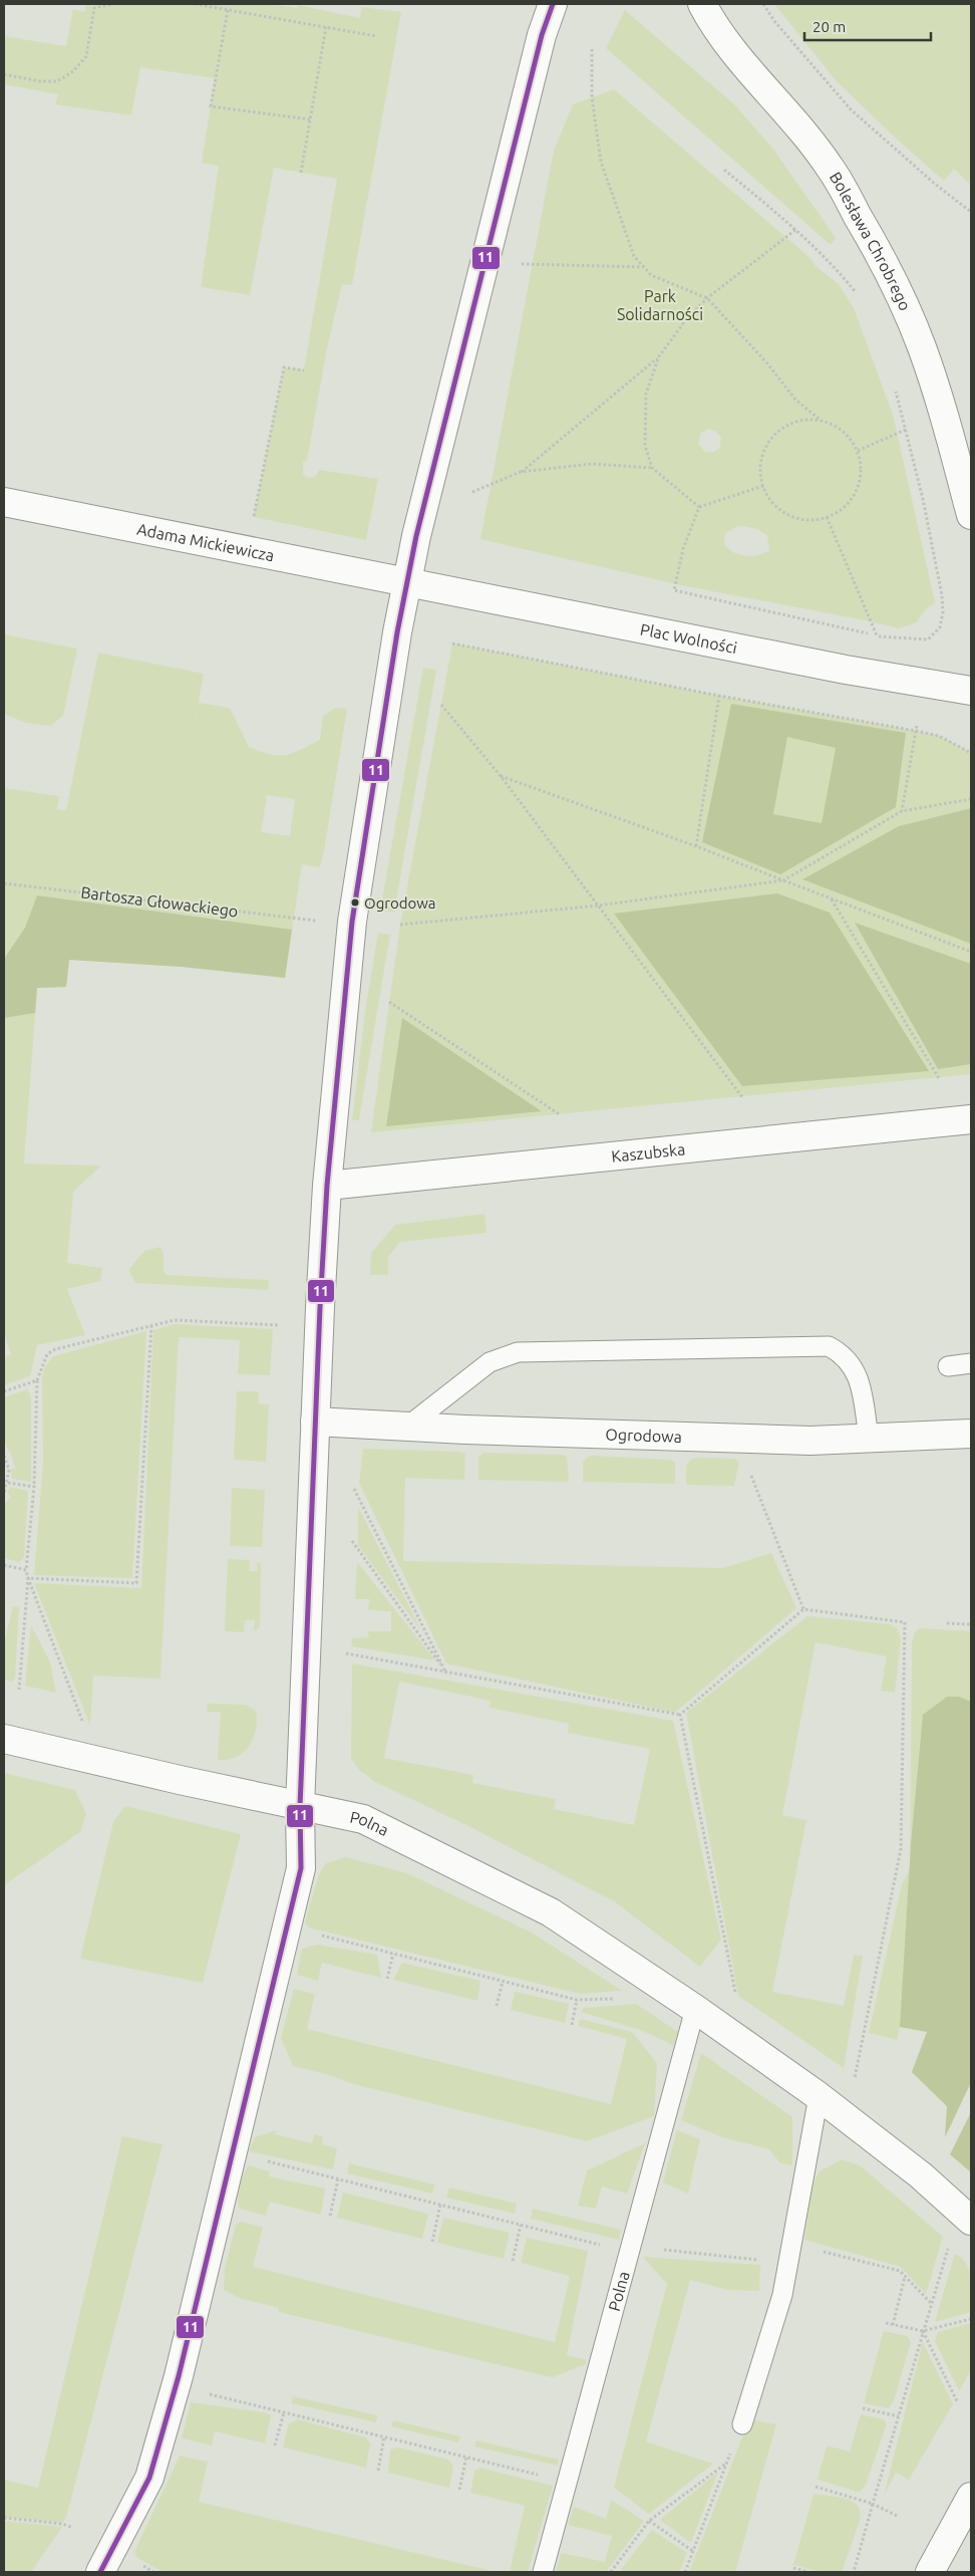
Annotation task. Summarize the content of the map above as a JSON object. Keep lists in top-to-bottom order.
{
  "streets": {
    "street": [
      "Bolesława Chrobrego",
      "Adama Mickiewicza",
      "Plac Wolności",
      "Kaszubska",
      "Ogrodowa",
      "Polna"
    ],
    "path": ["Bartosza Głowackiego"]
  },
  "crossings": [
    ["Adama Mickiewicza", "Plac Wolności"]
  ],
  "parks": ["Park Solidarności"],
  "places": ["Ogrodowa"],
  "lines": ["transit line 11"],
  "scale_bar": "20 m"
}
